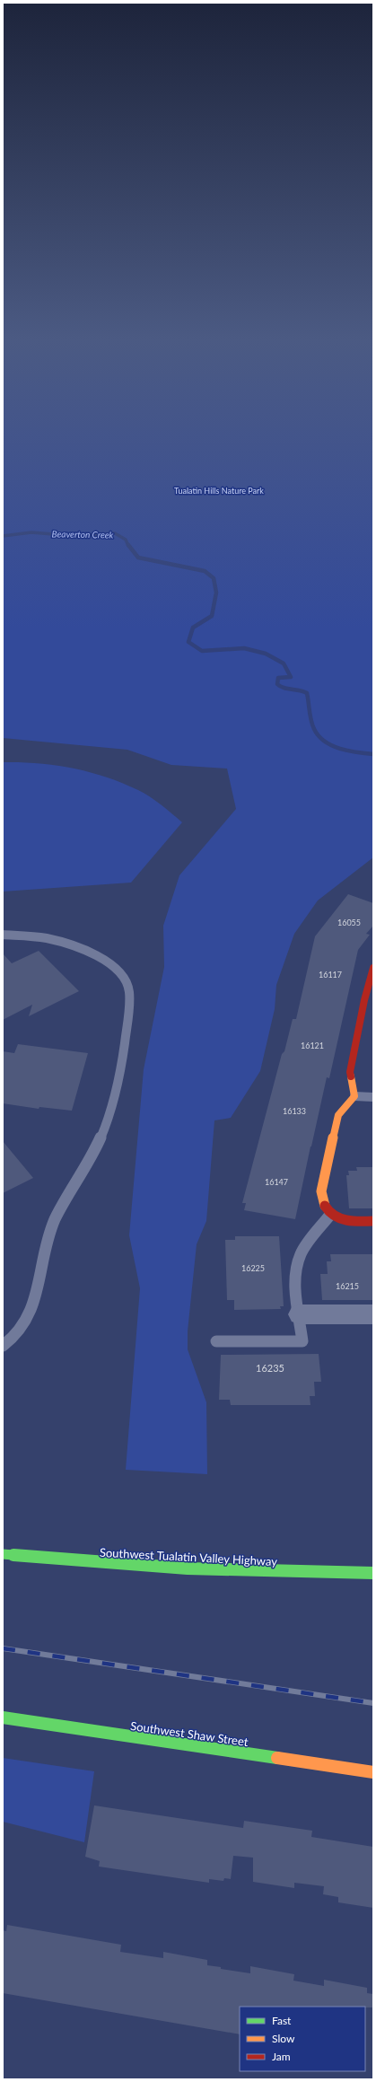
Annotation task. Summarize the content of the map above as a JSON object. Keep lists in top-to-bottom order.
{
  "streets": {
    "street": ["Southwest Tualatin Valley Highway", "Southwest Shaw Street"]
  },
  "water": ["Beaverton Creek"],
  "parks": ["Tualatin Hills Nature Park"],
  "house_numbers": [
    "16055",
    "16117",
    "16121",
    "16133",
    "16147",
    "16225",
    "16215",
    "16235"
  ],
  "legend": ["Fast", "Slow", "Jam"]
}
